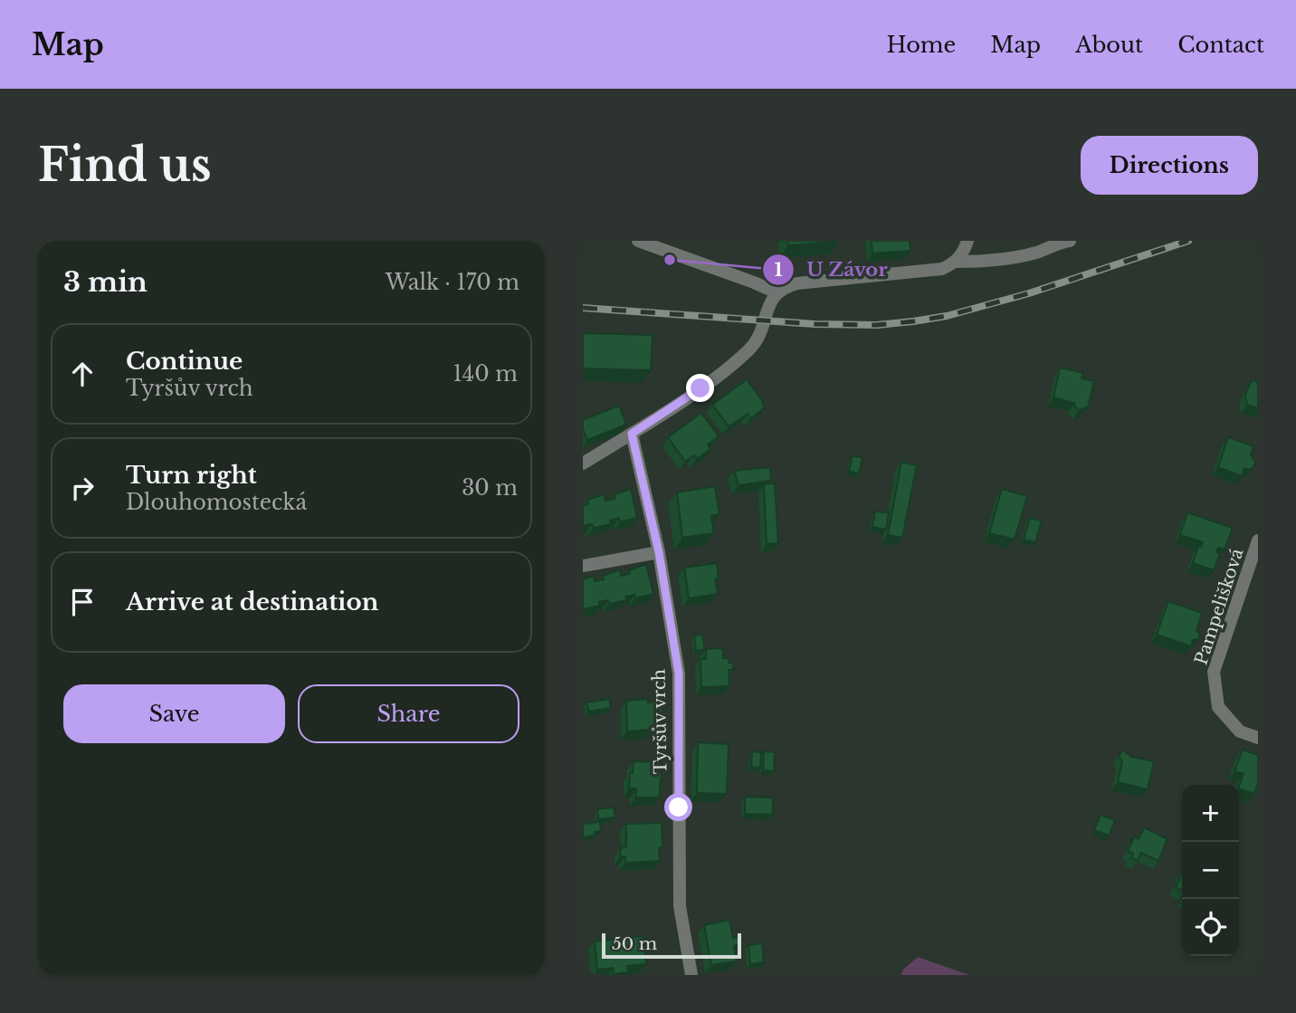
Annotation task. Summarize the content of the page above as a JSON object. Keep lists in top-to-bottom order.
{
  "streets": {
    "street": ["Pampelišková", "Tyršův vrch"]
  },
  "places": ["U Závor"],
  "scale_bar": "50 m",
  "page": {
    "header": "Map",
    "nav": [
      "Home",
      "Map",
      "About",
      "Contact"
    ],
    "buttons": [
      "Directions",
      ["Save", "Share"]
    ],
    "title": "Find us",
    "heading": ["3 min", "Walk · 170 m"],
    "list": [
      ["Continue", "Tyršův vrch", "140 m"],
      ["Turn right", "Dlouhomostecká", "30 m"],
      "Arrive at destination"
    ],
    "map_buttons": ["+", "−"],
    "scale": "50 m"
  }
}
